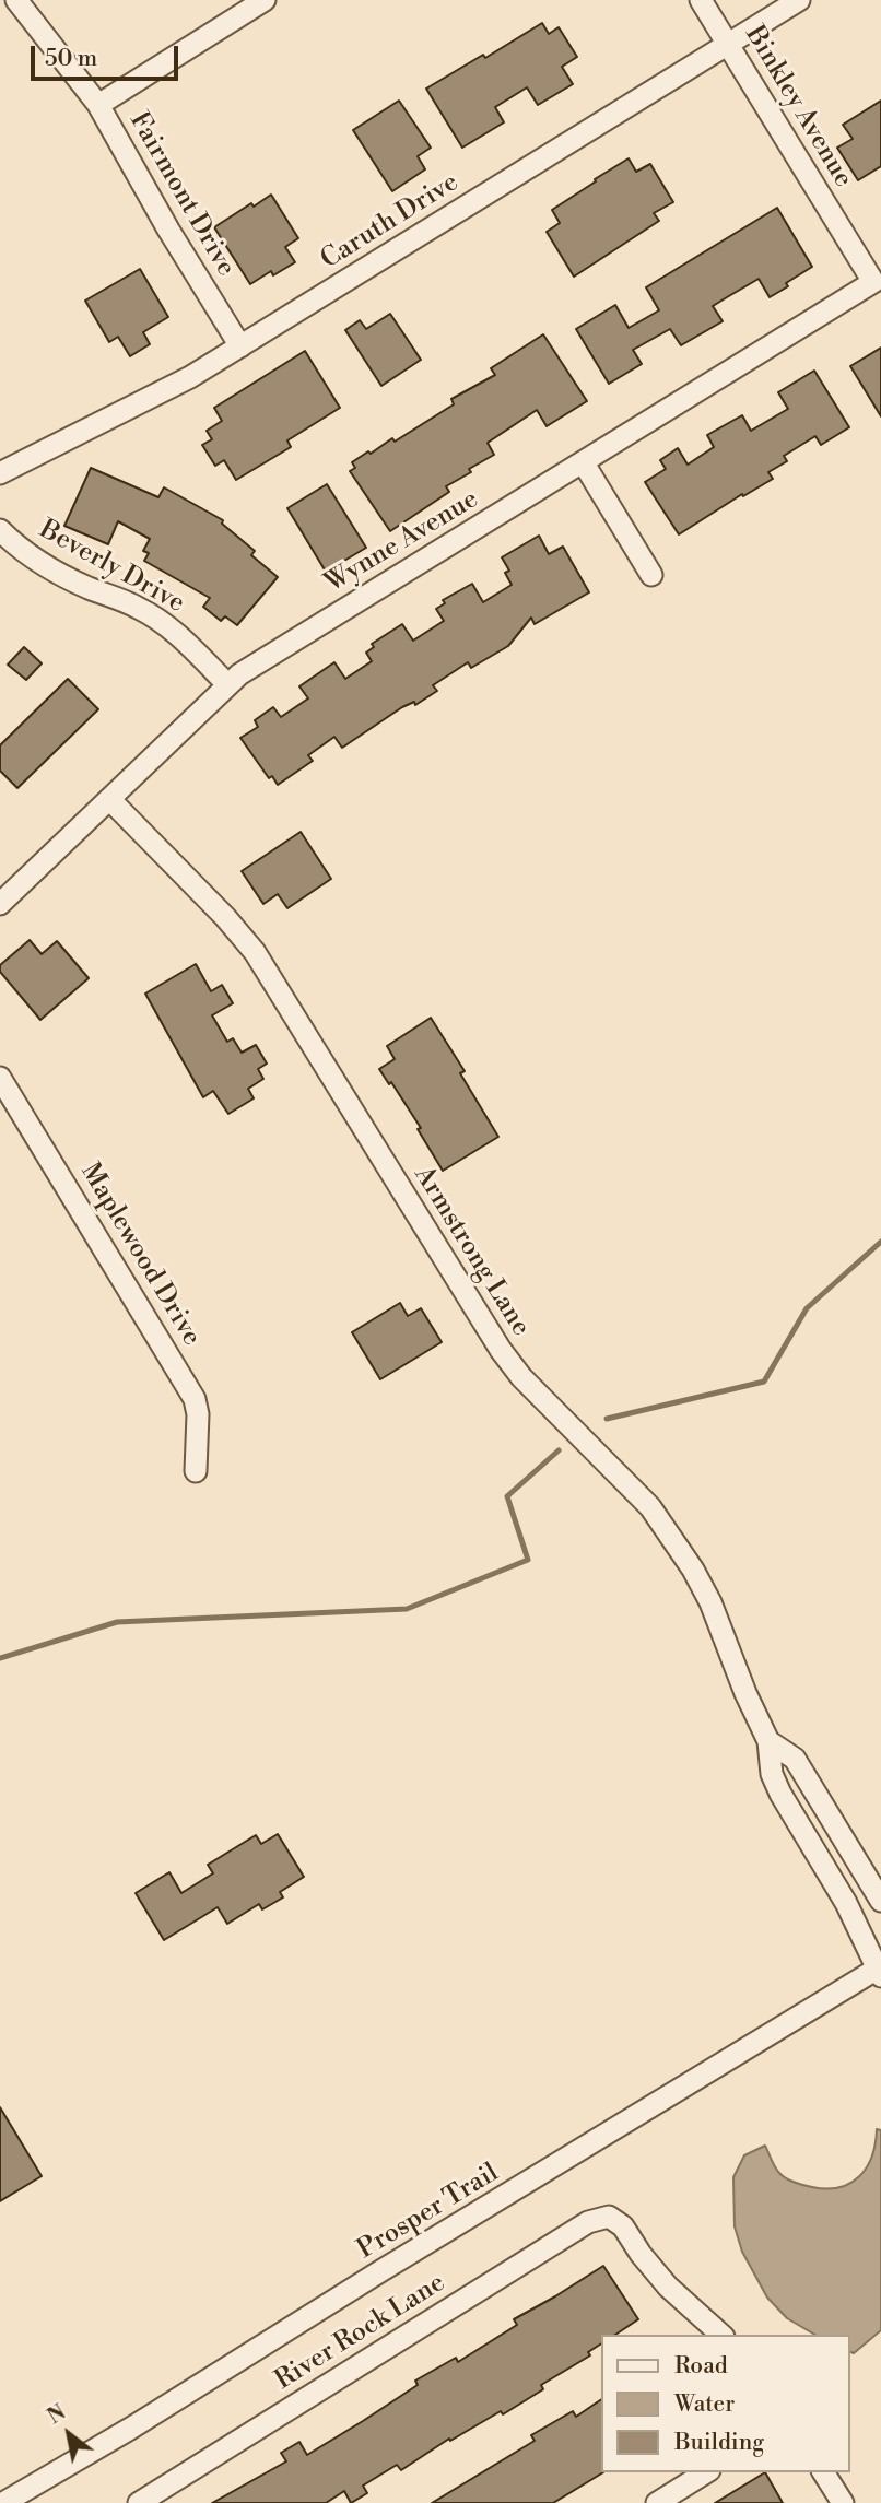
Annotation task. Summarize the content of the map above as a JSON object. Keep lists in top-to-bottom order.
{
  "streets": {
    "street": [
      "Binkley Avenue",
      "Fairmont Drive",
      "Caruth Drive",
      "Wynne Avenue",
      "Beverly Drive",
      "Armstrong Lane",
      "Maplewood Drive",
      "Prosper Trail",
      "River Rock Lane"
    ]
  },
  "crossings": [
    ["Binkley Avenue", "Caruth Drive"],
    ["Binkley Avenue", "Wynne Avenue"],
    ["Fairmont Drive", "Caruth Drive"],
    ["Wynne Avenue", "Beverly Drive"],
    ["Wynne Avenue", "Armstrong Lane"],
    ["Armstrong Lane", "Prosper Trail"]
  ],
  "legend": ["Road", "Water", "Building"],
  "scale_bar": "50 m",
  "north": "top left"
}
